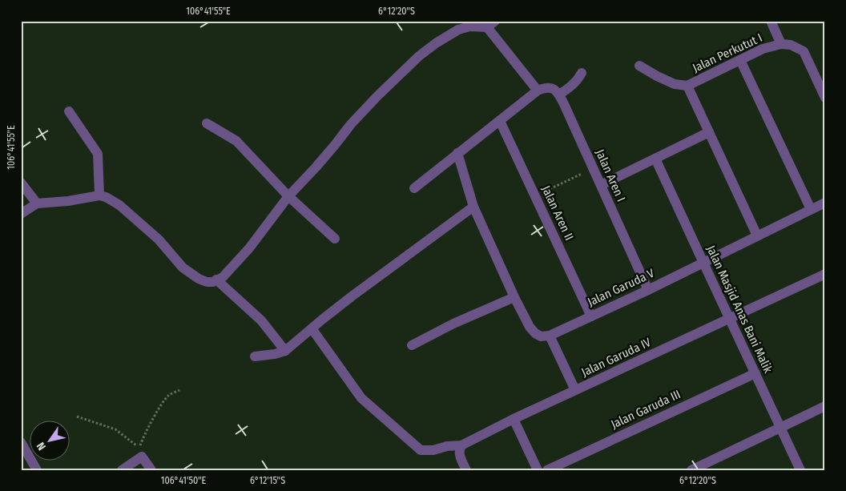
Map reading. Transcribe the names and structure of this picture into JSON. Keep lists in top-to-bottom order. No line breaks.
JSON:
{"streets":{"street":["Jalan Perkutut I","Jalan Aren I","Jalan Aren II","Jalan Garuda V","Jalan Masjid Anas Bani Malik","Jalan Garuda IV","Jalan Garuda III"]},"crossings":[["Jalan Aren I","Jalan Garuda V"],["Jalan Aren II","Jalan Garuda V"],["Jalan Garuda V","Jalan Masjid Anas Bani Malik"],["Jalan Masjid Anas Bani Malik","Jalan Garuda IV"],["Jalan Masjid Anas Bani Malik","Jalan Garuda III"]],"north":"bottom left","coordinates":["106°41'55\"E","6°12'20\"S","106°41'50\"E","6°12'15\"S"]}
